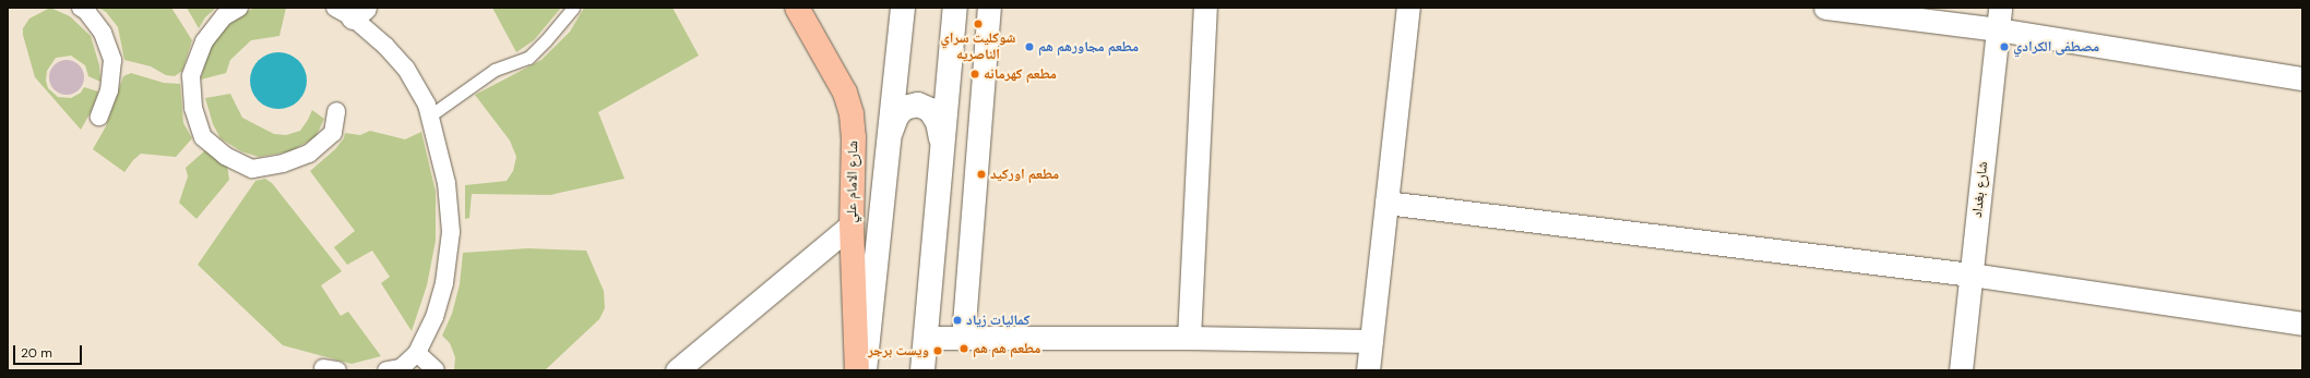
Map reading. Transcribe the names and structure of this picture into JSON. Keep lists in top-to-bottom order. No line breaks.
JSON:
{"streets":{"main road":["شارع الامام علي"],"street":["شارع بغداد"]},"places":["شوكليت سراي الناصريه","مطعم مجاورهم هم","مصطفى الكرادي","مطعم كهرمانه","مطعم اوركيد","كماليات زياد","مطعم هم هم","ويست برجر"],"scale_bar":"20 m"}
